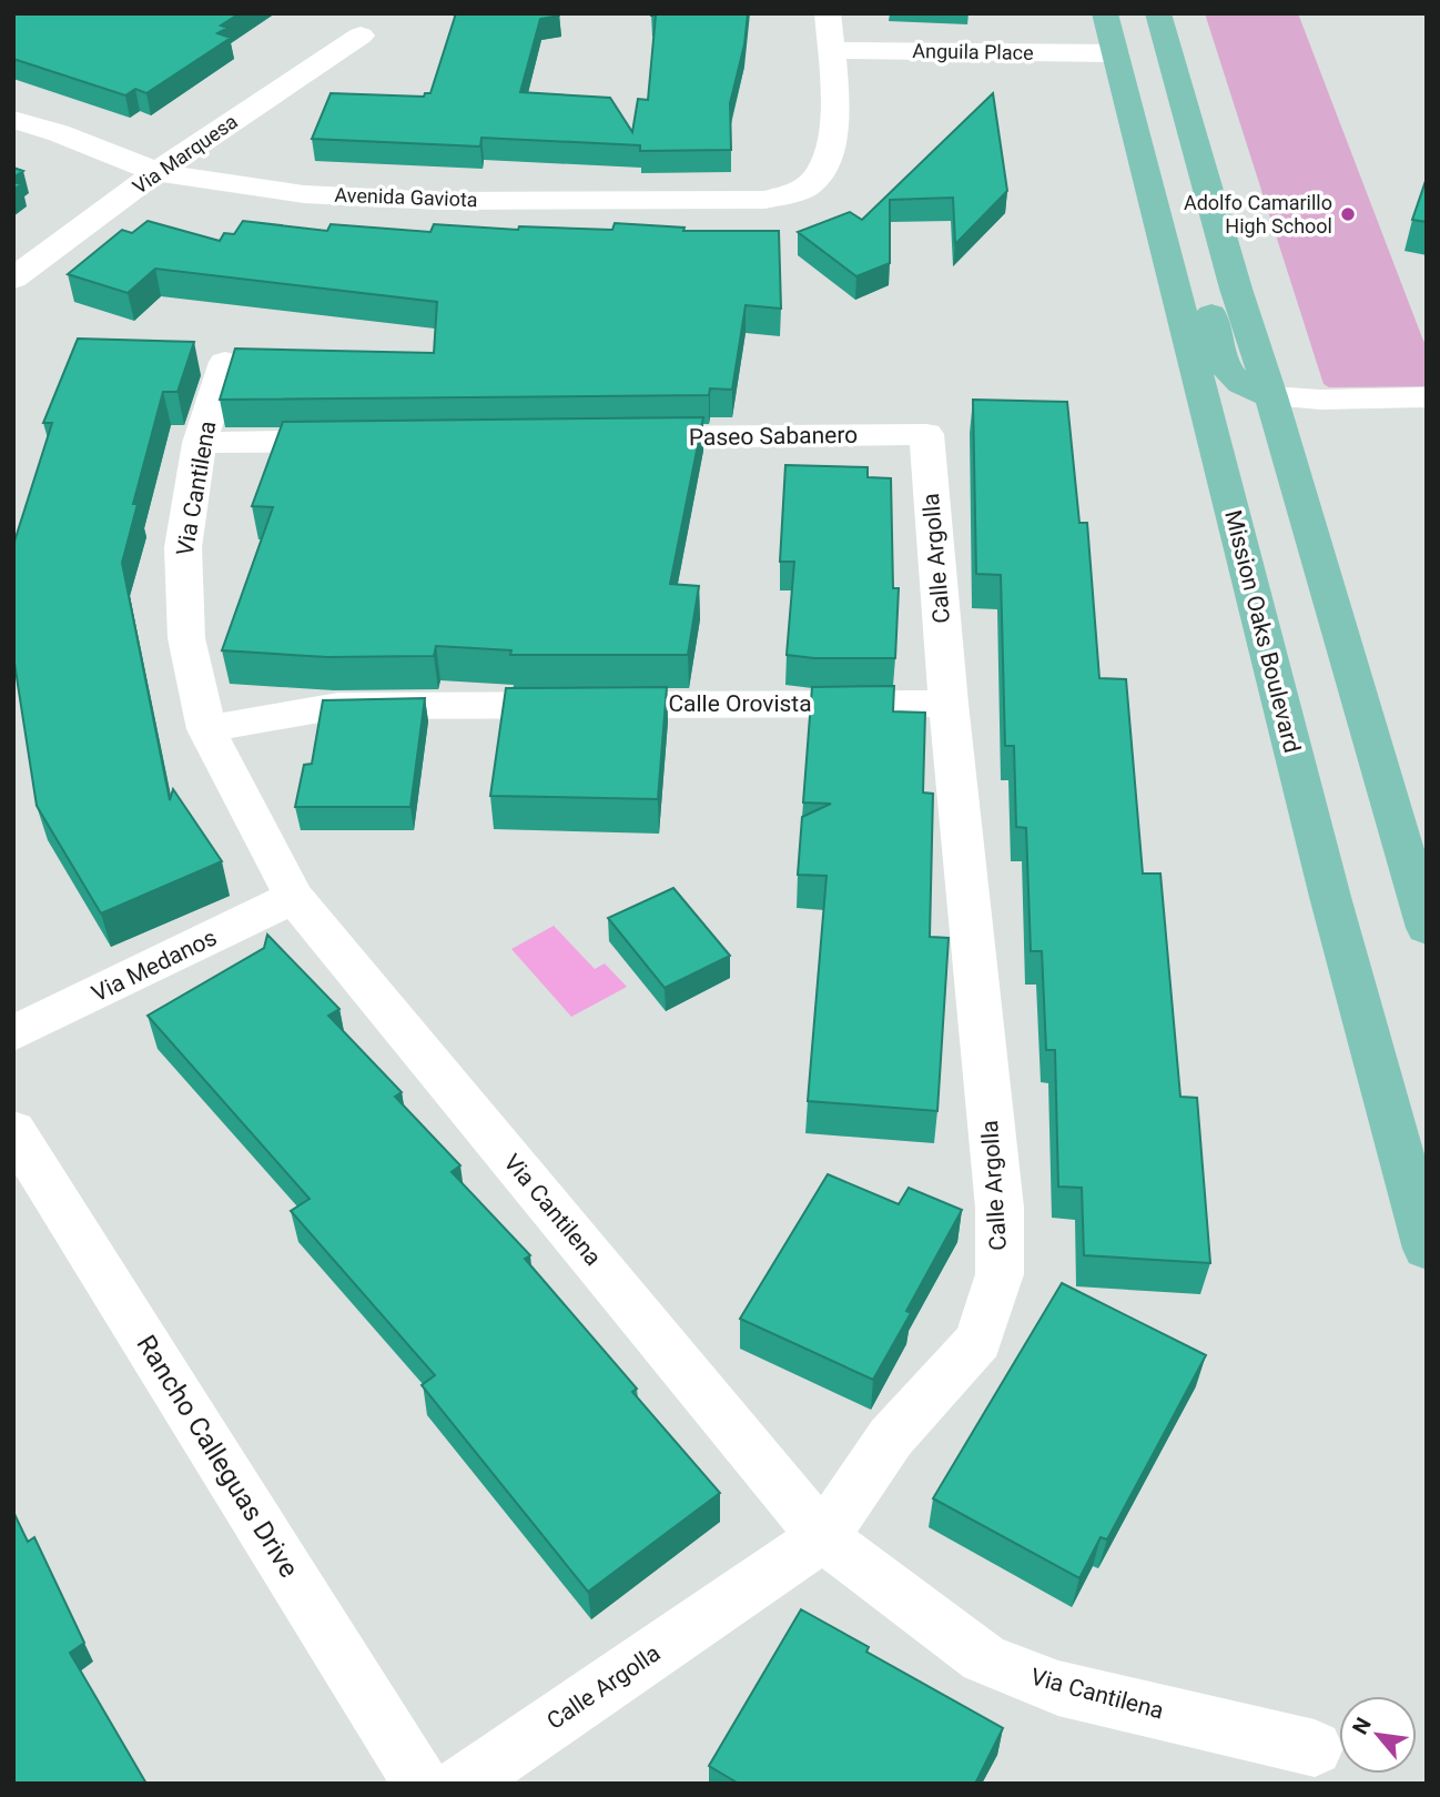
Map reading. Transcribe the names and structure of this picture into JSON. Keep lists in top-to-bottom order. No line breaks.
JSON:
{"streets":{"main road":["Mission Oaks Boulevard"],"street":["Anguila Place","Via Marquesa","Avenida Gaviota","Paseo Sabanero","Via Cantilena","Calle Argolla","Calle Orovista","Via Medanos","Rancho Calleguas Drive"]},"crossings":[["Anguila Place","Avenida Gaviota"],["Anguila Place","Mission Oaks Boulevard"],["Via Marquesa","Avenida Gaviota"],["Paseo Sabanero","Calle Argolla"],["Via Cantilena","Calle Argolla"],["Via Cantilena","Calle Orovista"],["Via Cantilena","Via Medanos"],["Calle Argolla","Calle Orovista"]],"places":["Adolfo Camarillo High School"],"north":"top left"}
